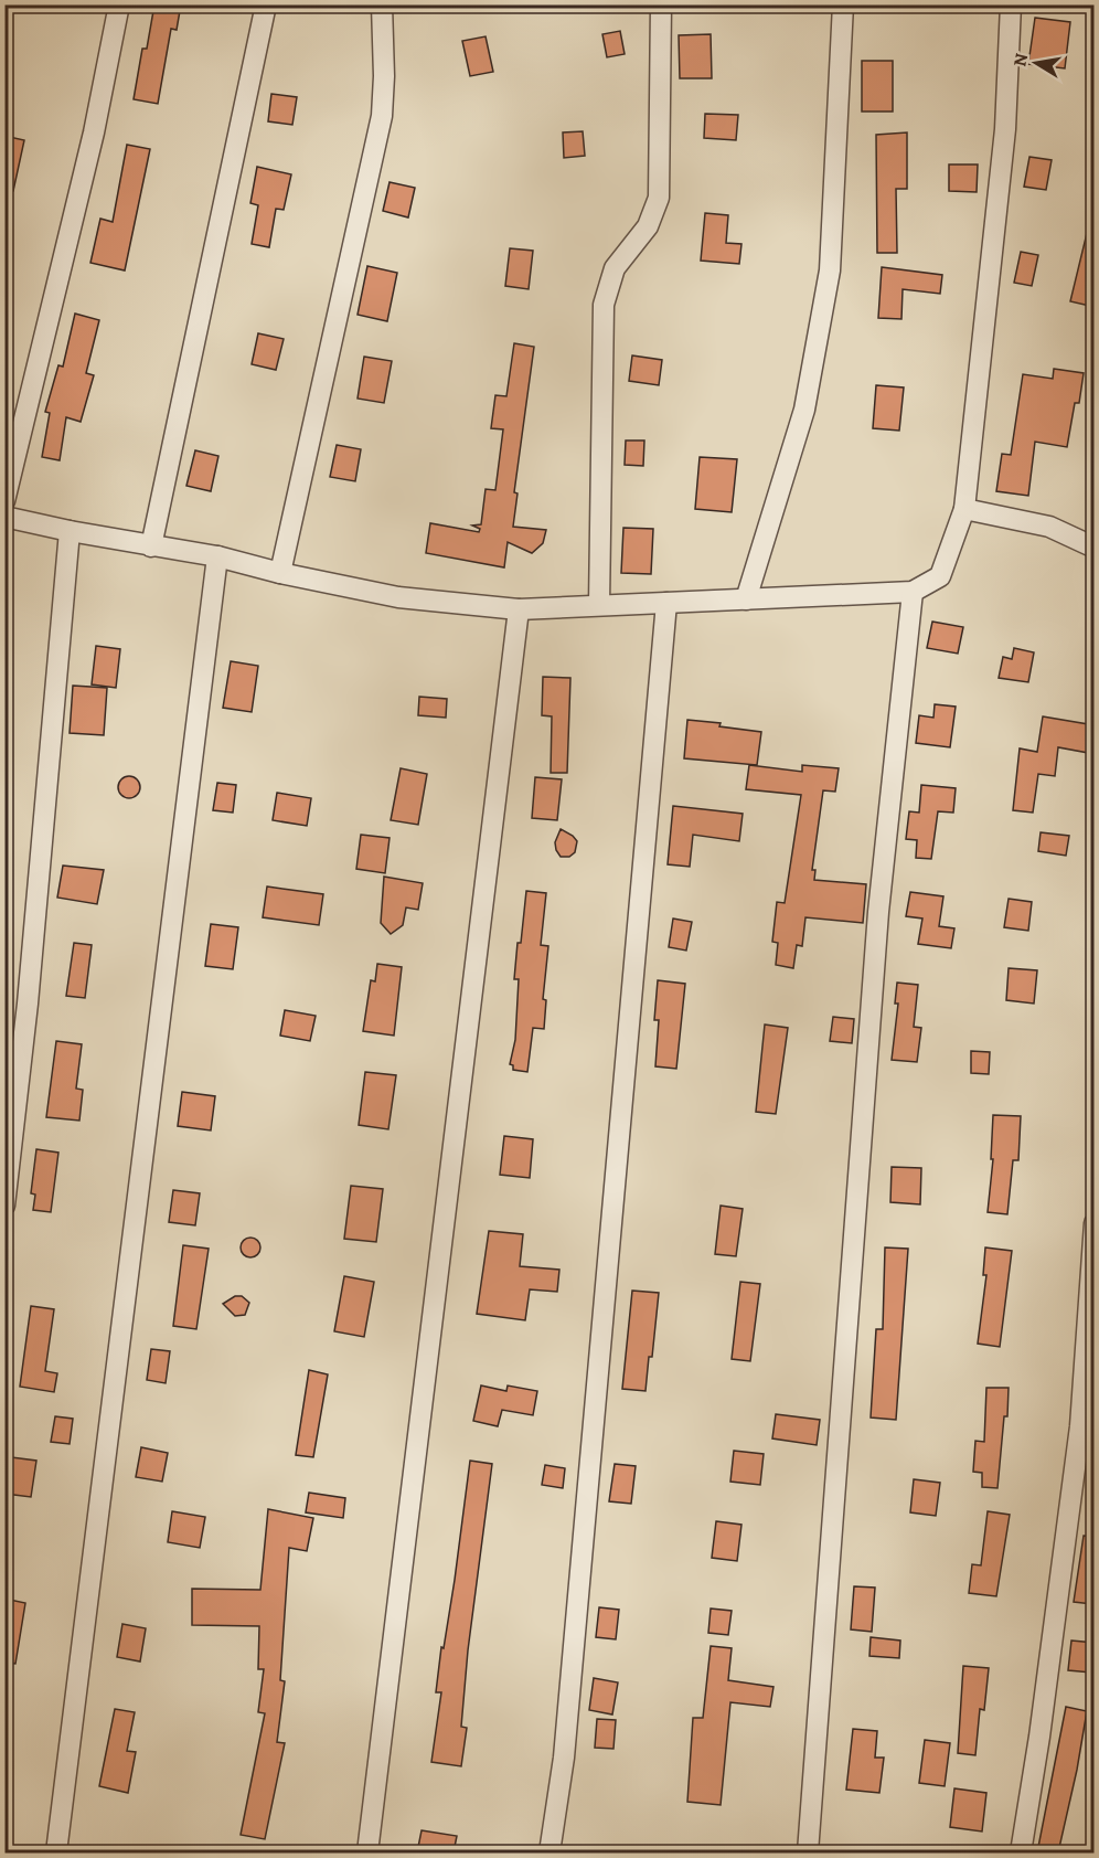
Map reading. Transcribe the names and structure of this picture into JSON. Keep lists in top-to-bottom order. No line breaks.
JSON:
{"north":"left"}
